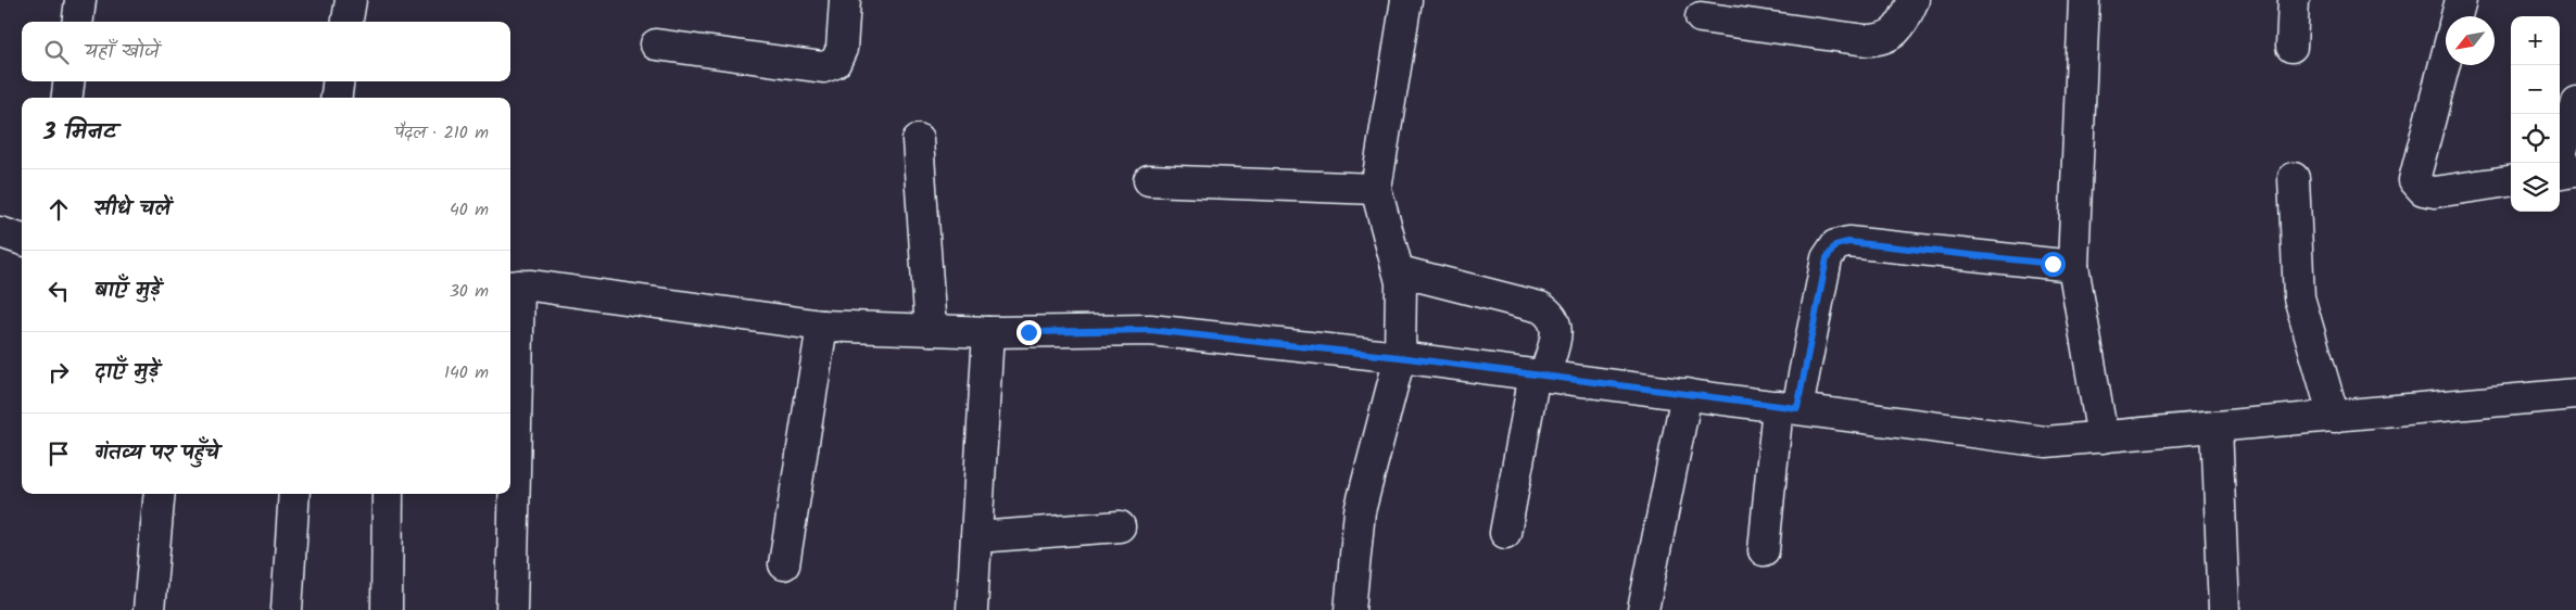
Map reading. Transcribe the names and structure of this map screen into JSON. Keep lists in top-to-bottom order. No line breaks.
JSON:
{"north":"bottom left","page":{"map_buttons":["+","−"],"search":"यहाँ खोजें","heading":["3 मिनट","पैदल · 210 m"],"list":[["सीधे चलें","40 m"],["बाएँ मुड़ें","30 m"],["दाएँ मुड़ें","140 m"],"गंतव्य पर पहुँचे"]}}
